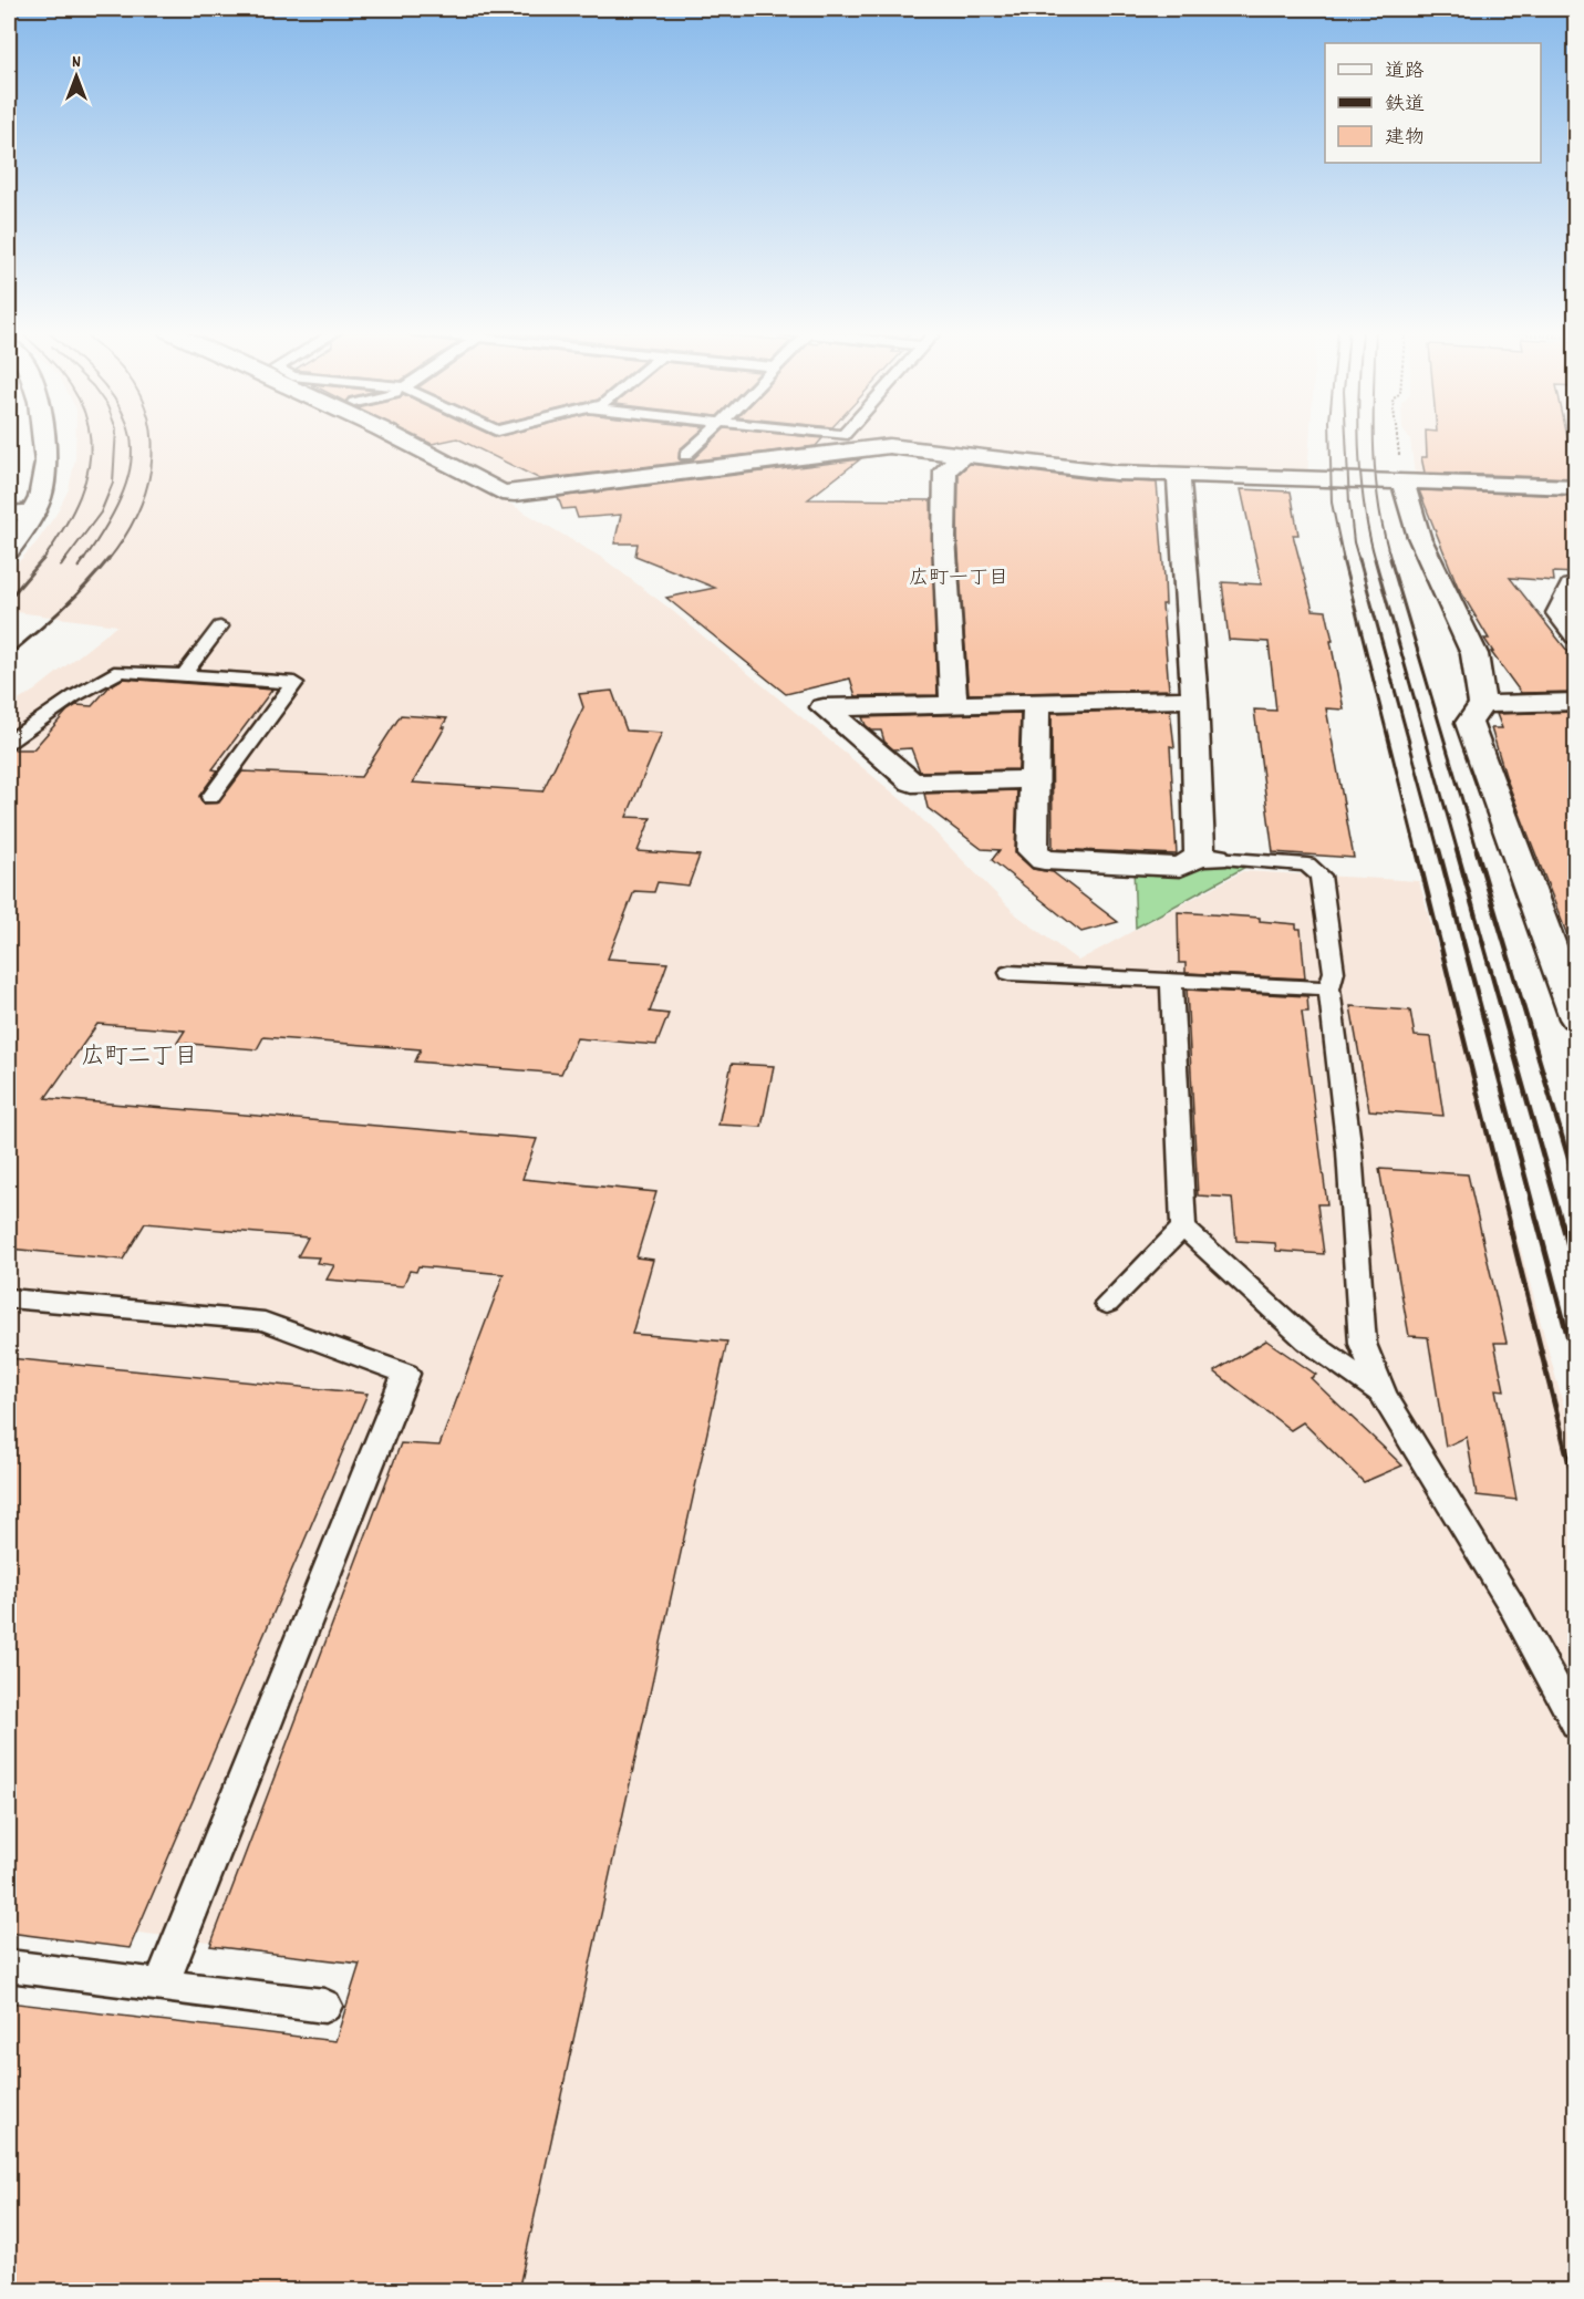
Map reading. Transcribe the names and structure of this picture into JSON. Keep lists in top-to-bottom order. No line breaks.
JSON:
{"districts":["広町一丁目","広町二丁目"],"legend":["道路","鉄道","建物"],"north":"top"}
